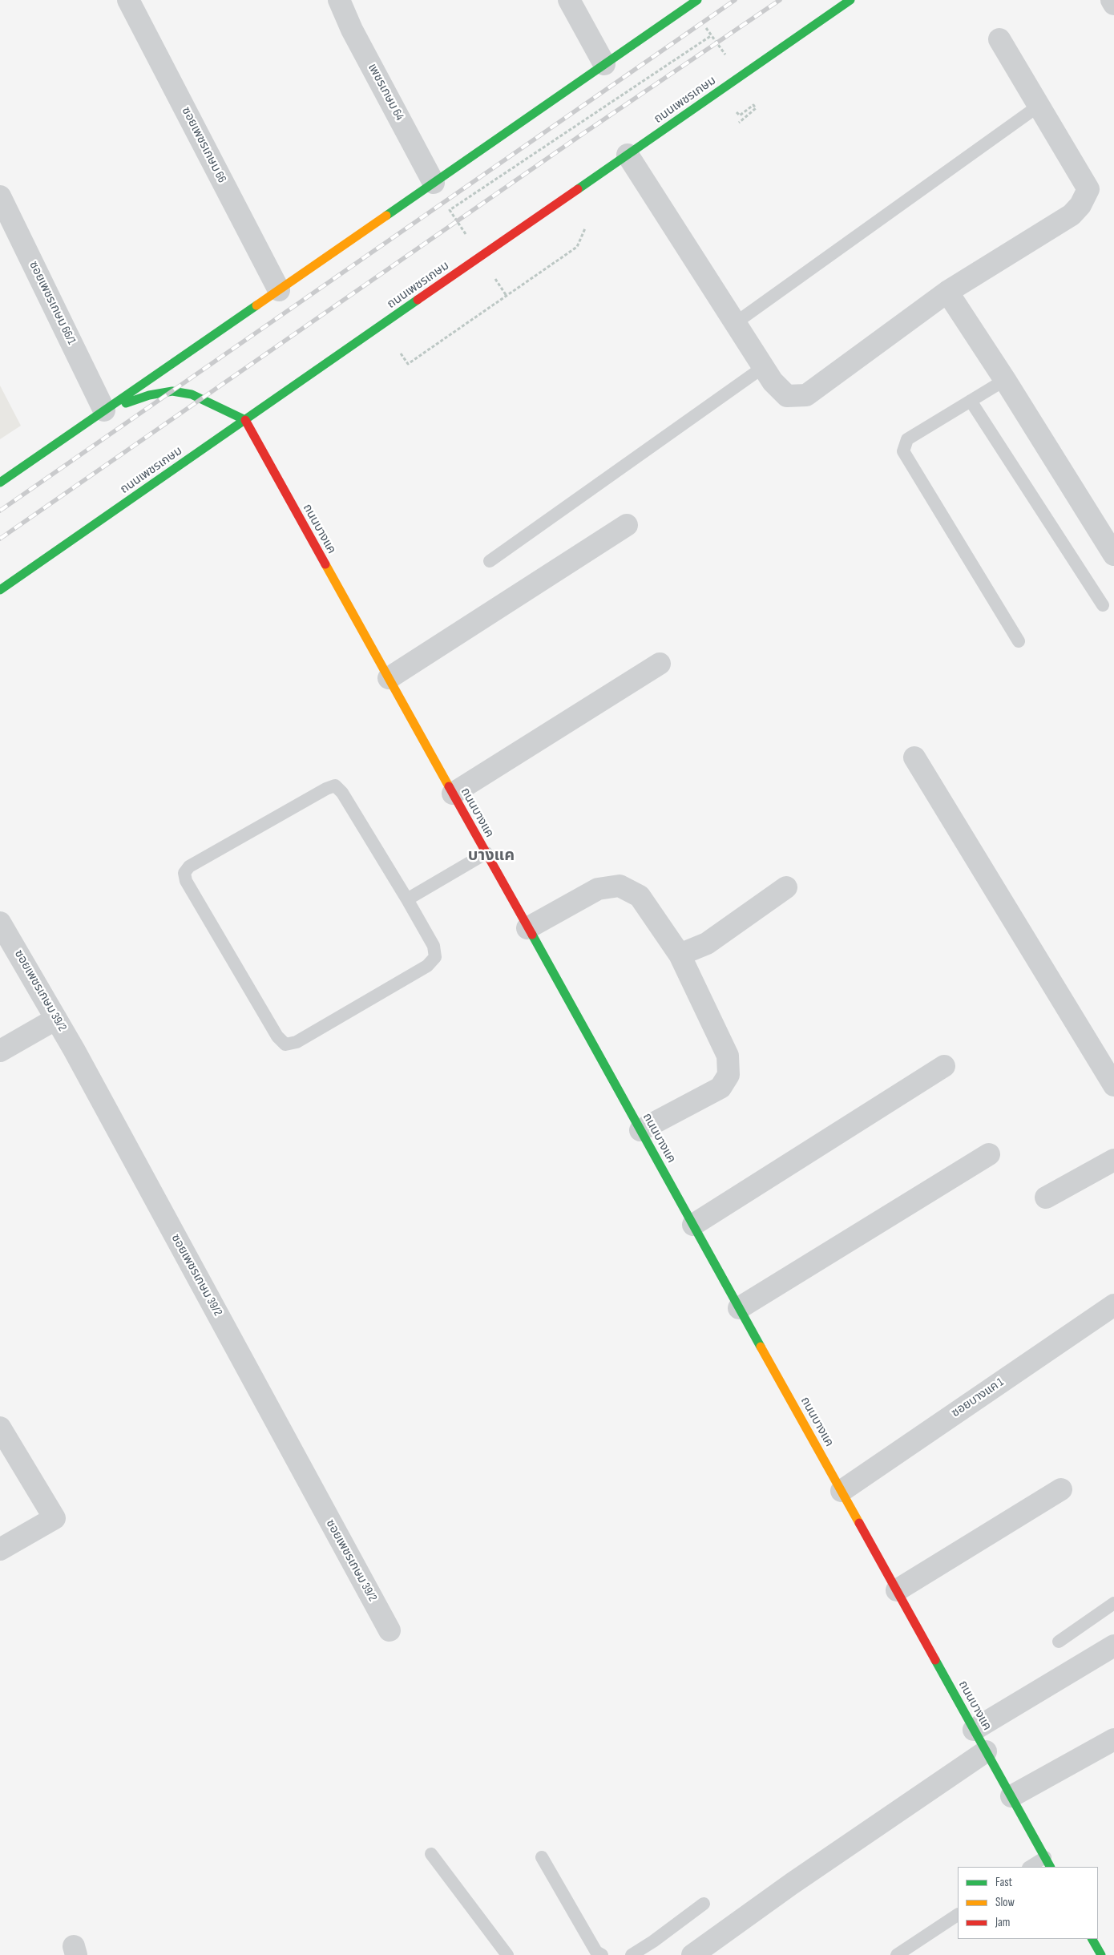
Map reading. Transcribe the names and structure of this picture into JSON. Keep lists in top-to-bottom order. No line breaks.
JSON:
{"streets":{"main road":["ถนนเพชรเกษม","ถนนบางแค"],"street":["เพชรเกษม 64","ซอยเพชรเกษม 66","ซอยเพชรเกษม 66/1","ซอยเพชรเกษม 39/2","ซอยบางแค 1"]},"crossings":[["ถนนเพชรเกษม","ถนนบางแค"],["ถนนบางแค","ซอยบางแค 1"]],"districts":["บางแค"],"legend":["Fast","Slow","Jam"]}
